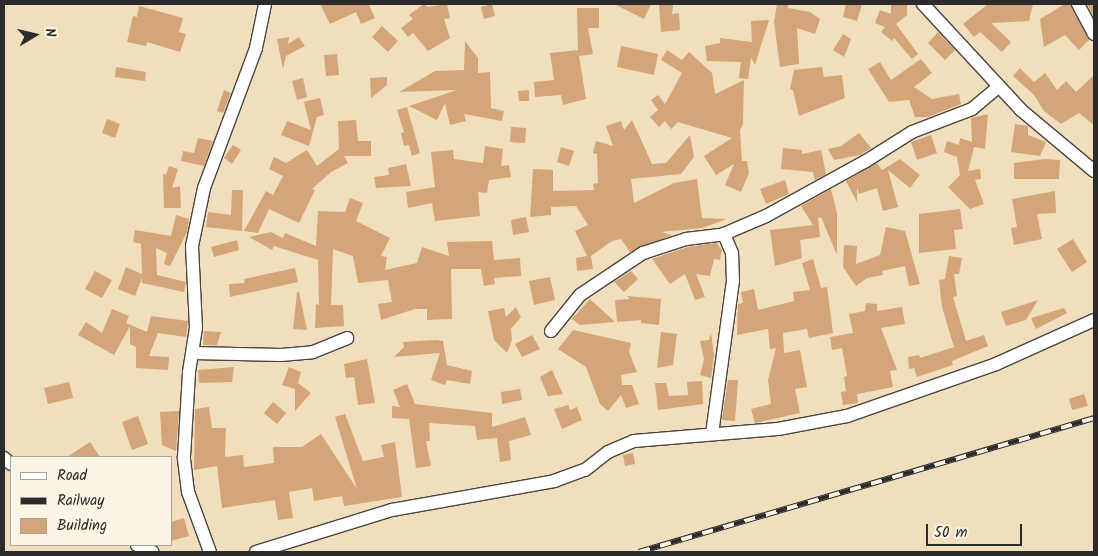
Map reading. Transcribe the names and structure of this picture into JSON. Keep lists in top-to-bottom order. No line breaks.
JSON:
{"legend":["Road","Railway","Building"],"scale_bar":"50 m","north":"right"}
